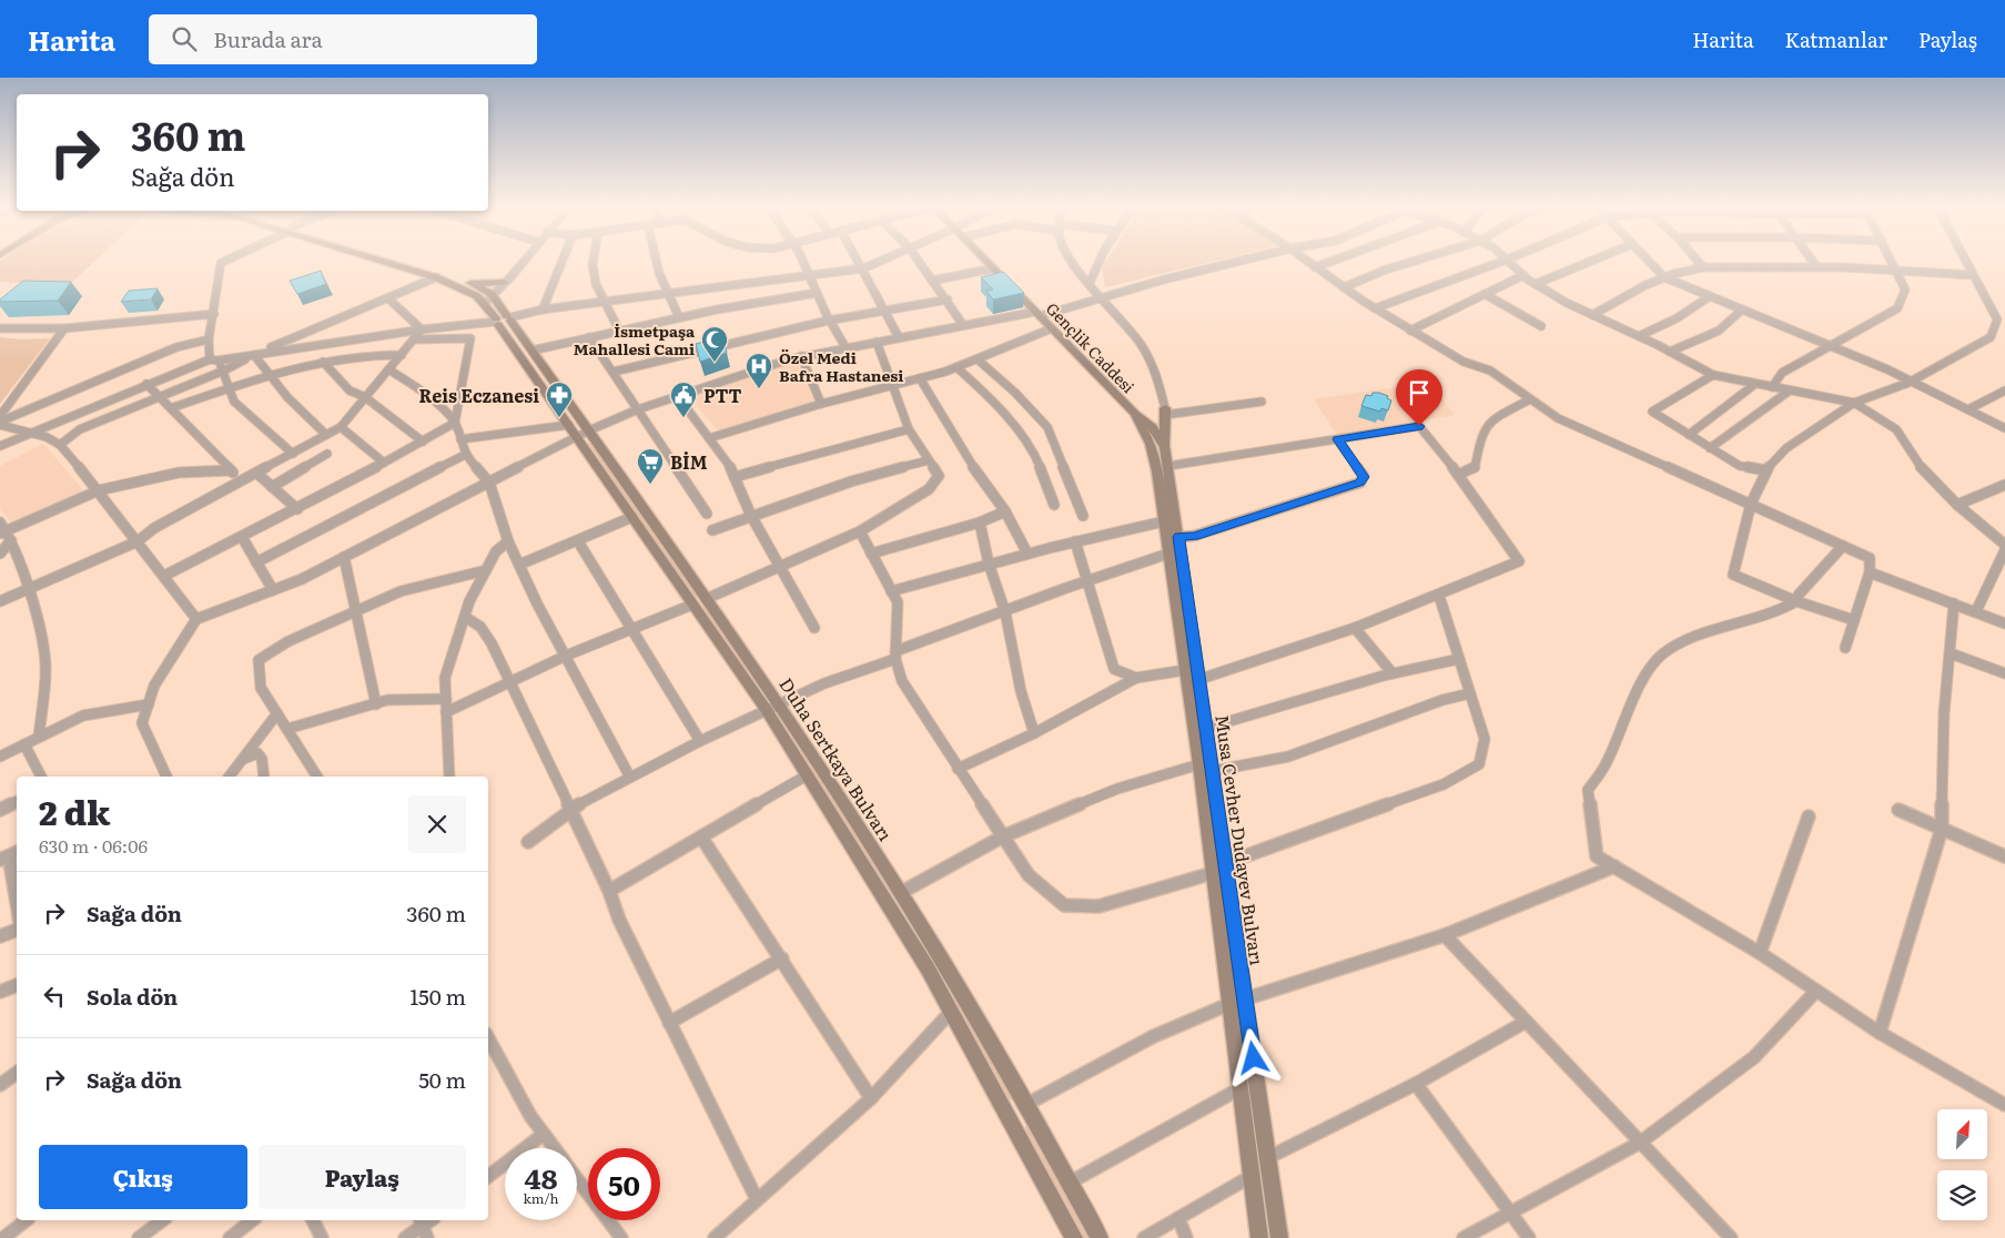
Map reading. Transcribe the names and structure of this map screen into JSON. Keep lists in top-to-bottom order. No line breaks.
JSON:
{"streets":{"main road":["Gençlik Caddesi","Duha Sertkaya Bulvarı","Musa Cevher Dudayev Bulvarı"]},"crossings":[["Gençlik Caddesi","Musa Cevher Dudayev Bulvarı"]],"places":{"mosque":["İsmetpaşa Mahallesi Cami"],"hospital":["Özel Medi Bafra Hastanesi"],"pharmacy":["Reis Eczanesi"],"public building":["PTT"],"supermarket":["BİM"]},"north":"top right","page":{"header":"Harita","search":"Burada ara","nav":["Harita","Katmanlar","Paylaş"],"turn":["360 m","Sağa dön"],"heading":["2 dk","630 m · 06:06"],"list":[{"name":"Sağa dön","value":"360 m"},{"name":"Sola dön","value":"150 m"},{"name":"Sağa dön","value":"50 m"}],"buttons":["Çıkış","Paylaş"],"speed":"48 km/h","limit":"50"}}
